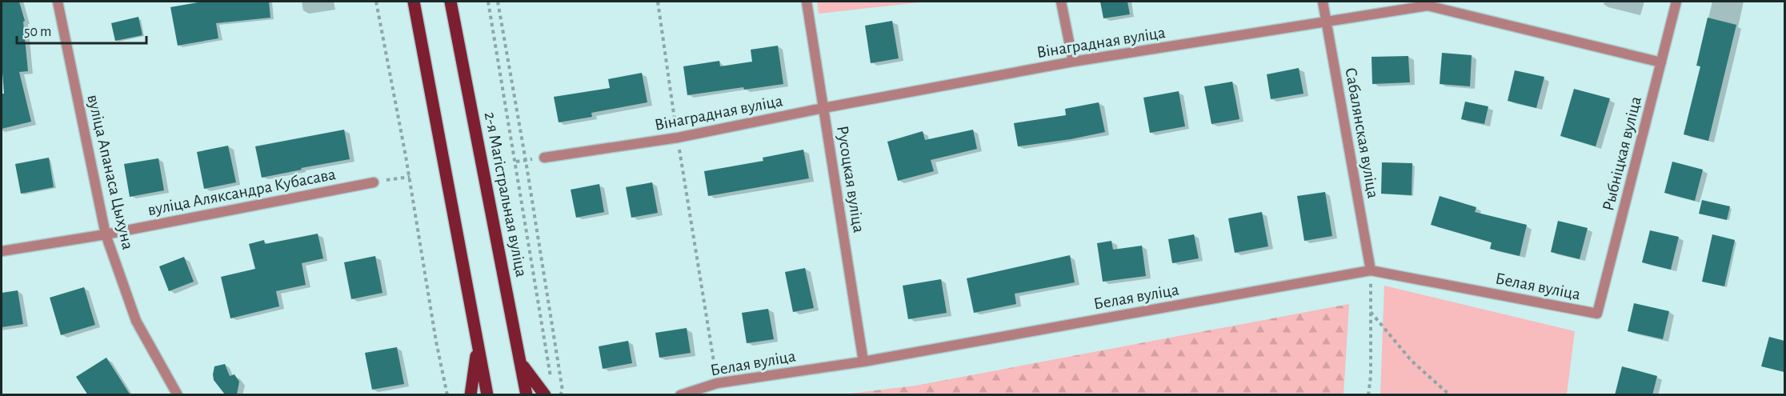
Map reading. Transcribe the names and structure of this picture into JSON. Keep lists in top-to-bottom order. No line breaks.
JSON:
{"streets":{"main road":["2-я Магістральная вуліца"],"street":["Вінаградная вуліца","Сабалянская вуліца","Рыбніцкая вуліца","вуліца Апанаса Цыхуна","Русоцкая вуліца","вуліца Аляксандра Кубасава","Белая вуліца"]},"crossings":[["Вінаградная вуліца","Сабалянская вуліца"],["Вінаградная вуліца","Рыбніцкая вуліца"],["Вінаградная вуліца","Русоцкая вуліца"],["Сабалянская вуліца","Белая вуліца"],["Рыбніцкая вуліца","Белая вуліца"],["вуліца Апанаса Цыхуна","вуліца Аляксандра Кубасава"],["Русоцкая вуліца","Белая вуліца"]],"scale_bar":"50 m"}
